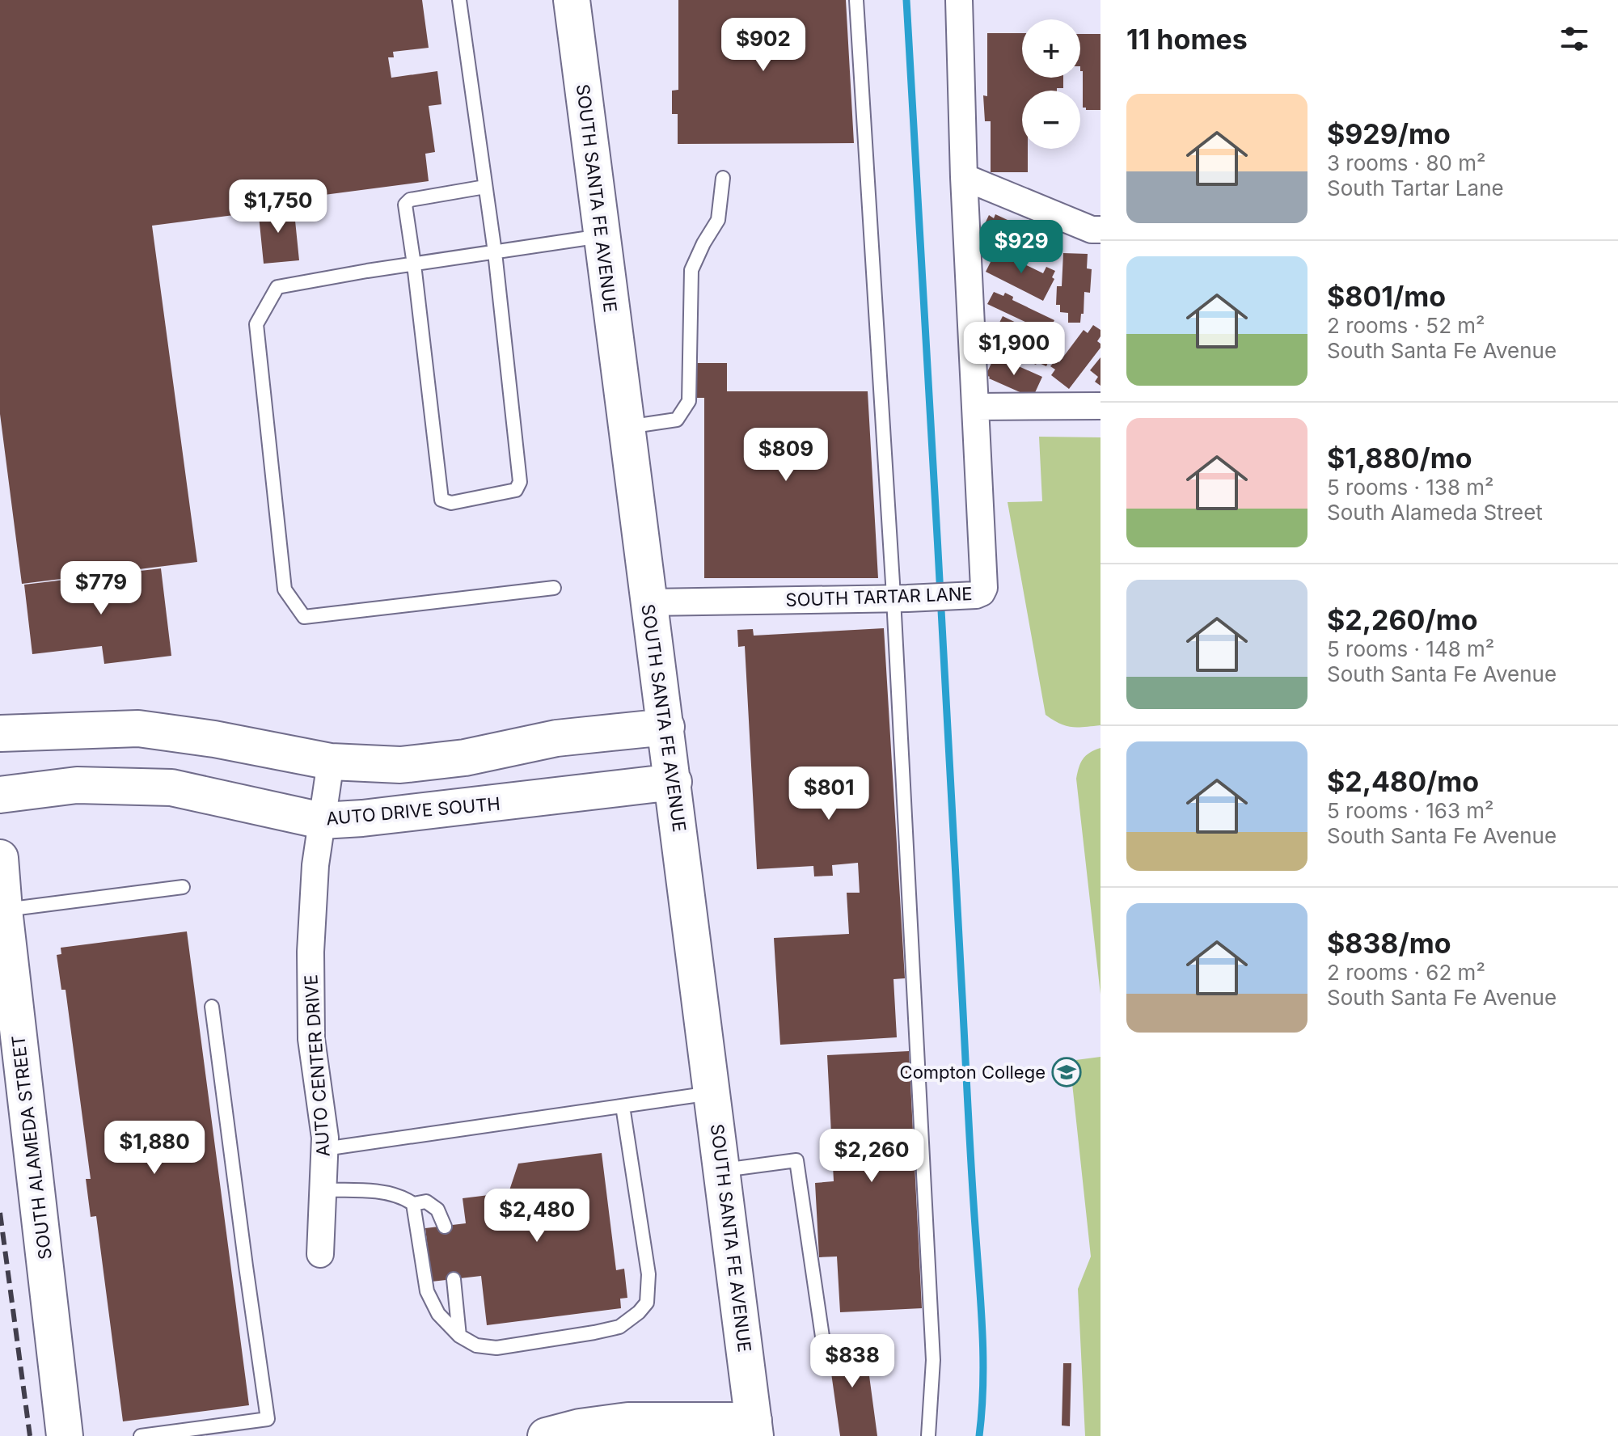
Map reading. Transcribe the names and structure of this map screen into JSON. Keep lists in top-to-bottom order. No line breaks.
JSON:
{"streets":{"main road":["SOUTH SANTA FE AVENUE","AUTO DRIVE SOUTH","SOUTH ALAMEDA STREET"],"street":["SOUTH TARTAR LANE","AUTO CENTER DRIVE"]},"crossings":[["SOUTH SANTA FE AVENUE","SOUTH TARTAR LANE"],["SOUTH SANTA FE AVENUE","AUTO DRIVE SOUTH"],["AUTO DRIVE SOUTH","AUTO CENTER DRIVE"]],"places":{"school or university":["Compton College"]},"page":{"heading":"11 homes","price":["$902","$1,750","$929","$1,900","$809","$779","$801","$1,880","$2,260","$2,480","$838"],"map_buttons":["+","−"],"list":[{"name":"$929/mo","note":"3 rooms · 80 m² · South Tartar Lane"},{"name":"$801/mo","note":"2 rooms · 52 m² · South Santa Fe Avenue"},{"name":"$1,880/mo","note":"5 rooms · 138 m² · South Alameda Street"},{"name":"$2,260/mo","note":"5 rooms · 148 m² · South Santa Fe Avenue"},{"name":"$2,480/mo","note":"5 rooms · 163 m² · South Santa Fe Avenue"},{"name":"$838/mo","note":"2 rooms · 62 m² · South Santa Fe Avenue"}]}}
